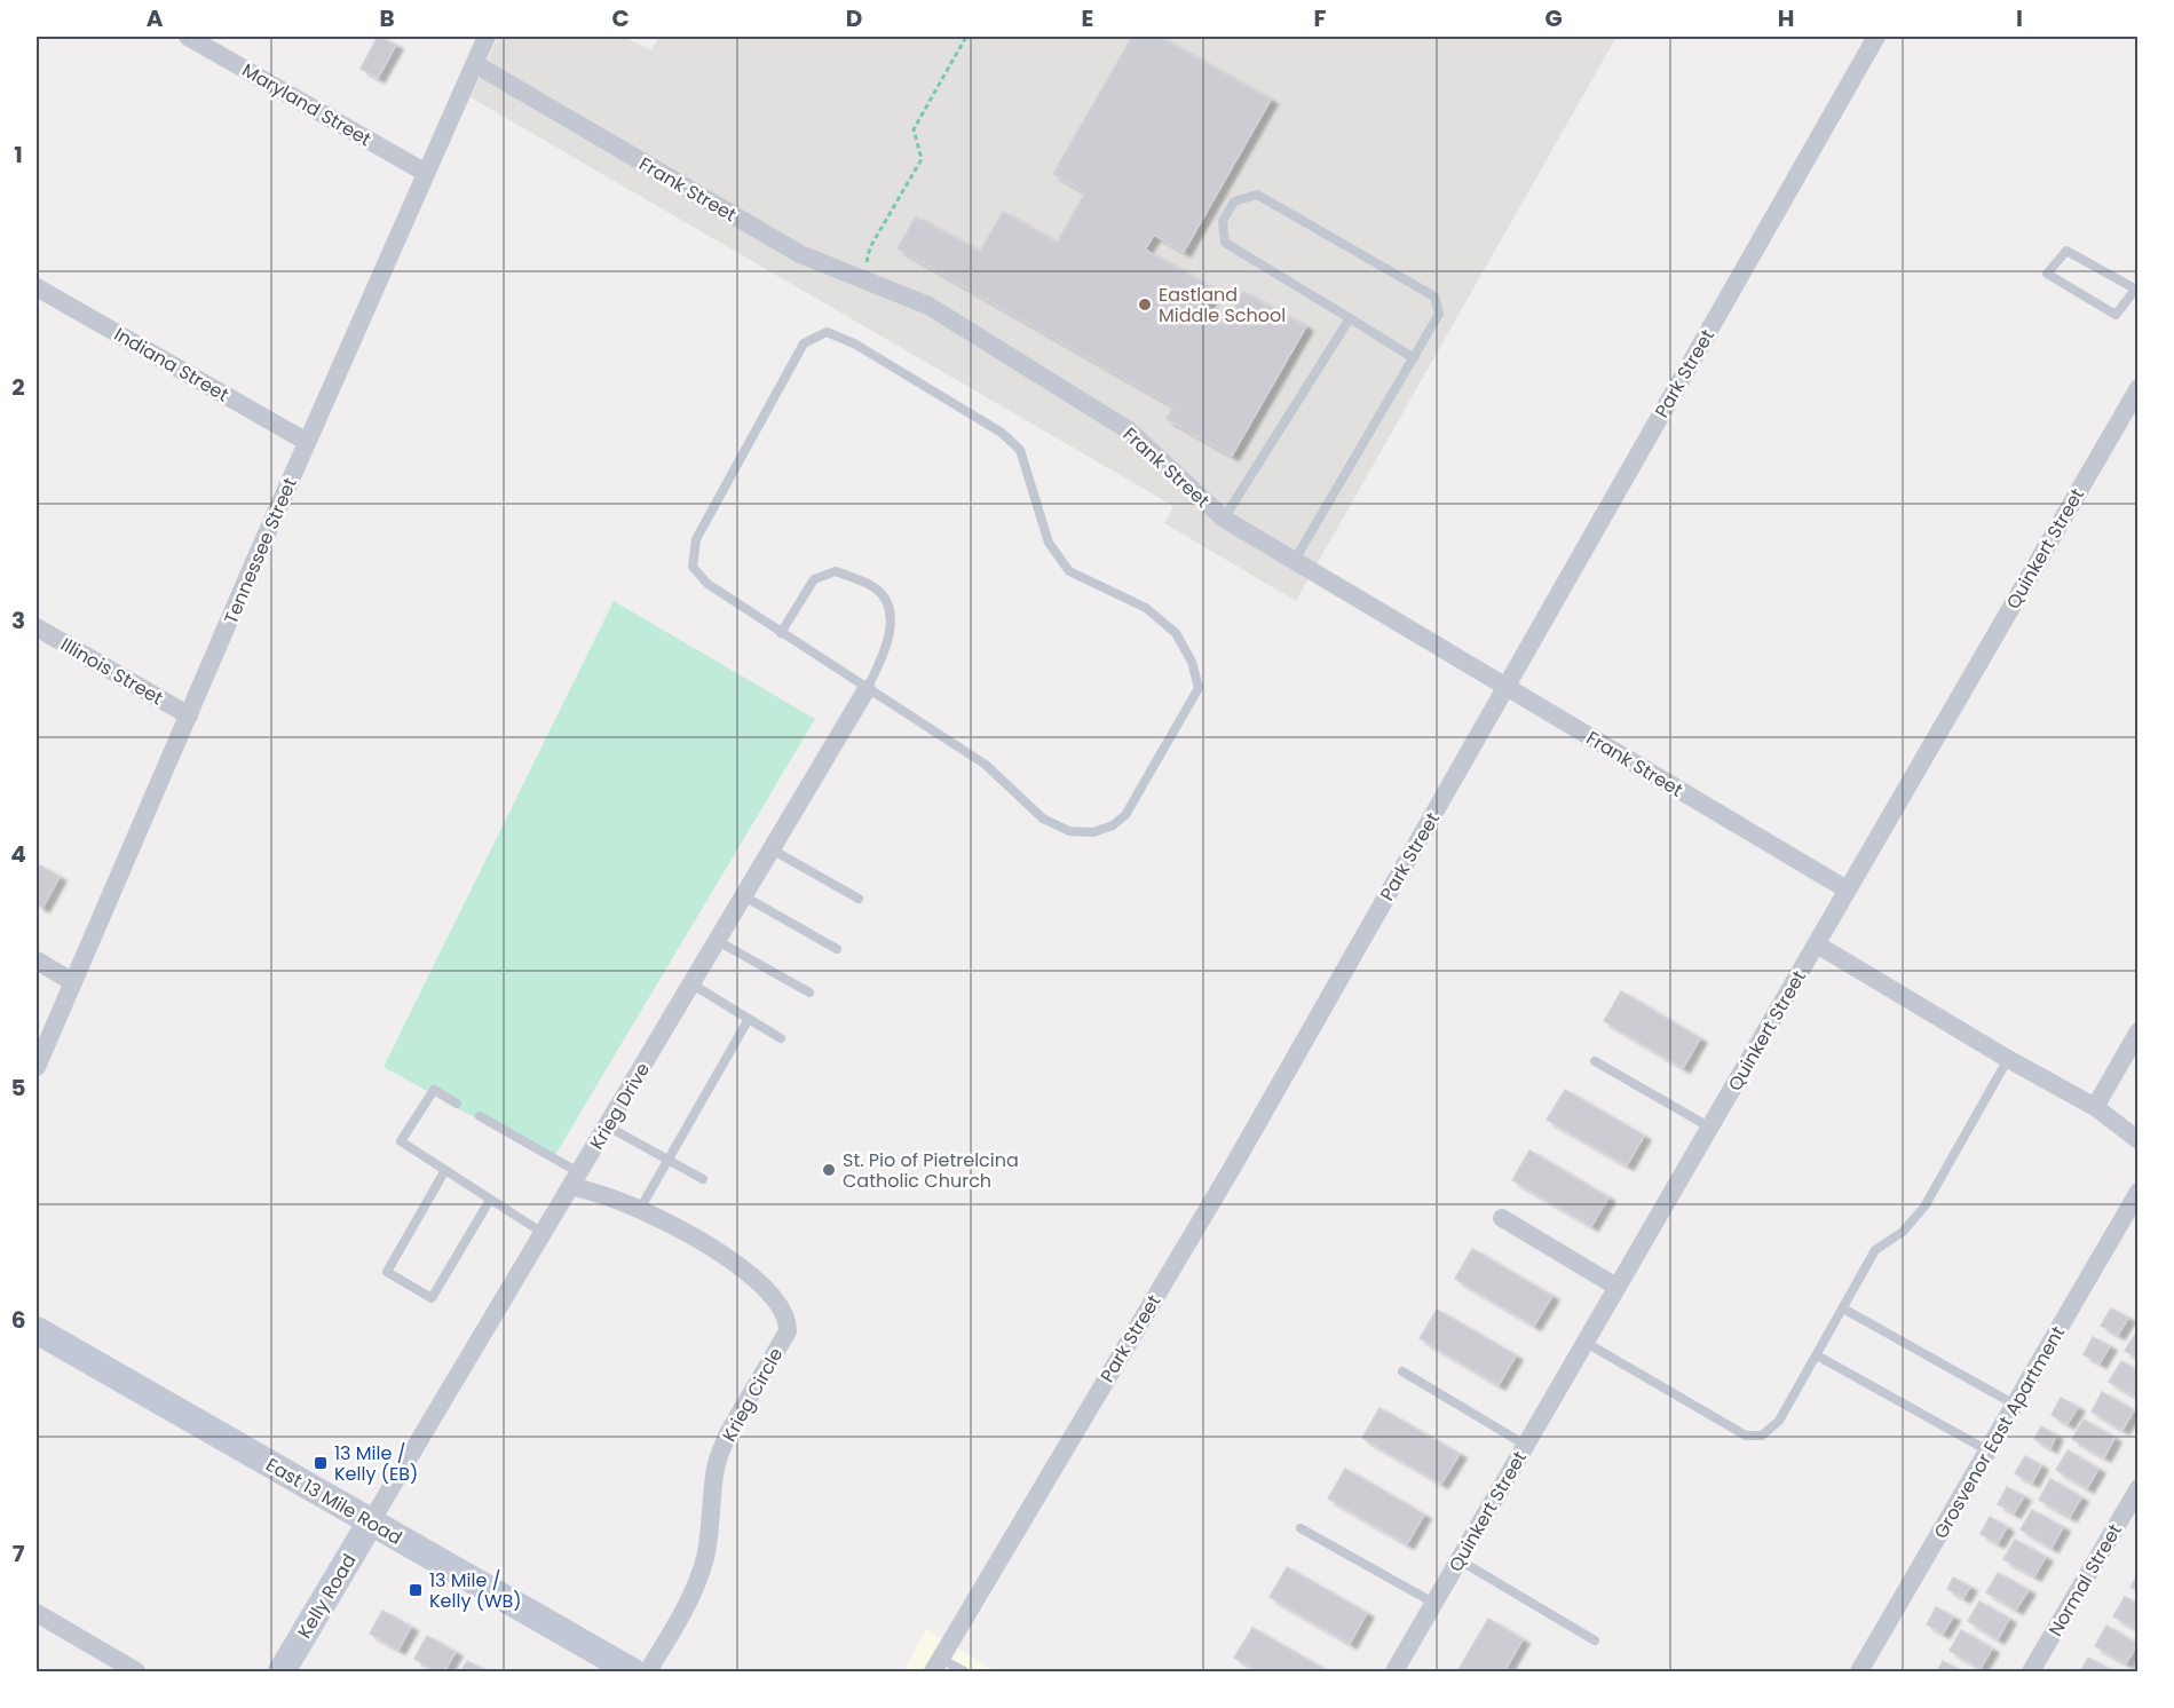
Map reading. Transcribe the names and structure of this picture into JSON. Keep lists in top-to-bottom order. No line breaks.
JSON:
{"streets":{"main road":["East 13 Mile Road","Kelly Road"],"street":["Maryland Street","Frank Street","Indiana Street","Park Street","Quinkert Street","Tennessee Street","Illinois Street","Krieg Drive","Krieg Circle","Grosvenor East Apartment","Normal Street"]},"crossings":[["Maryland Street","Tennessee Street"],["Frank Street","Park Street"],["Frank Street","Quinkert Street"],["Frank Street","Tennessee Street"],["Indiana Street","Tennessee Street"],["Tennessee Street","Illinois Street"],["Krieg Drive","Krieg Circle"],["Krieg Drive","East 13 Mile Road"],["Krieg Drive","Kelly Road"],["East 13 Mile Road","Kelly Road"]],"places":{"other":["Eastland Middle School","St. Pio of Pietrelcina Catholic Church"],"transit":["13 Mile / Kelly (EB)","13 Mile / Kelly (WB)"]},"grid":{"columns":["A","B","C","D","E","F","G","H","I"],"rows":["1","2","3","4","5","6","7"]}}
